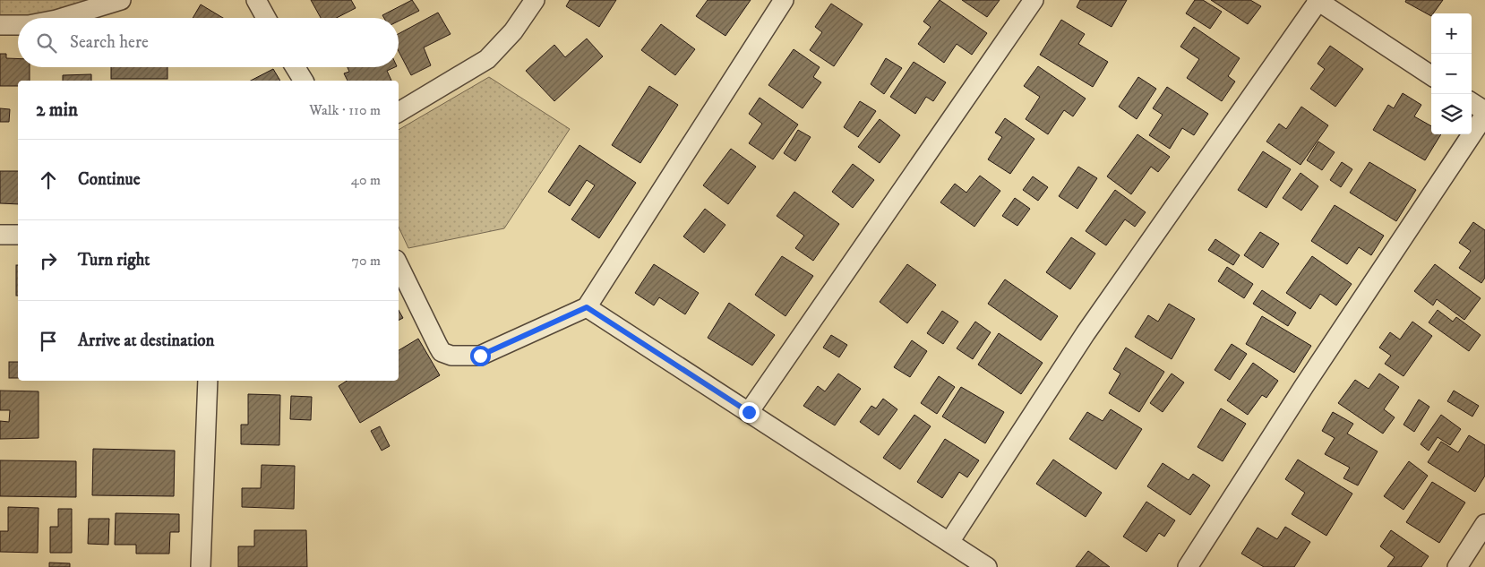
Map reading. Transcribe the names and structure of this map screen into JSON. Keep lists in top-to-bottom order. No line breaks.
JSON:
{"page":{"map_buttons":["+","−"],"search":"Search here","heading":["2 min","Walk · 110 m"],"list":[["Continue","40 m"],["Turn right","70 m"],"Arrive at destination"]}}
